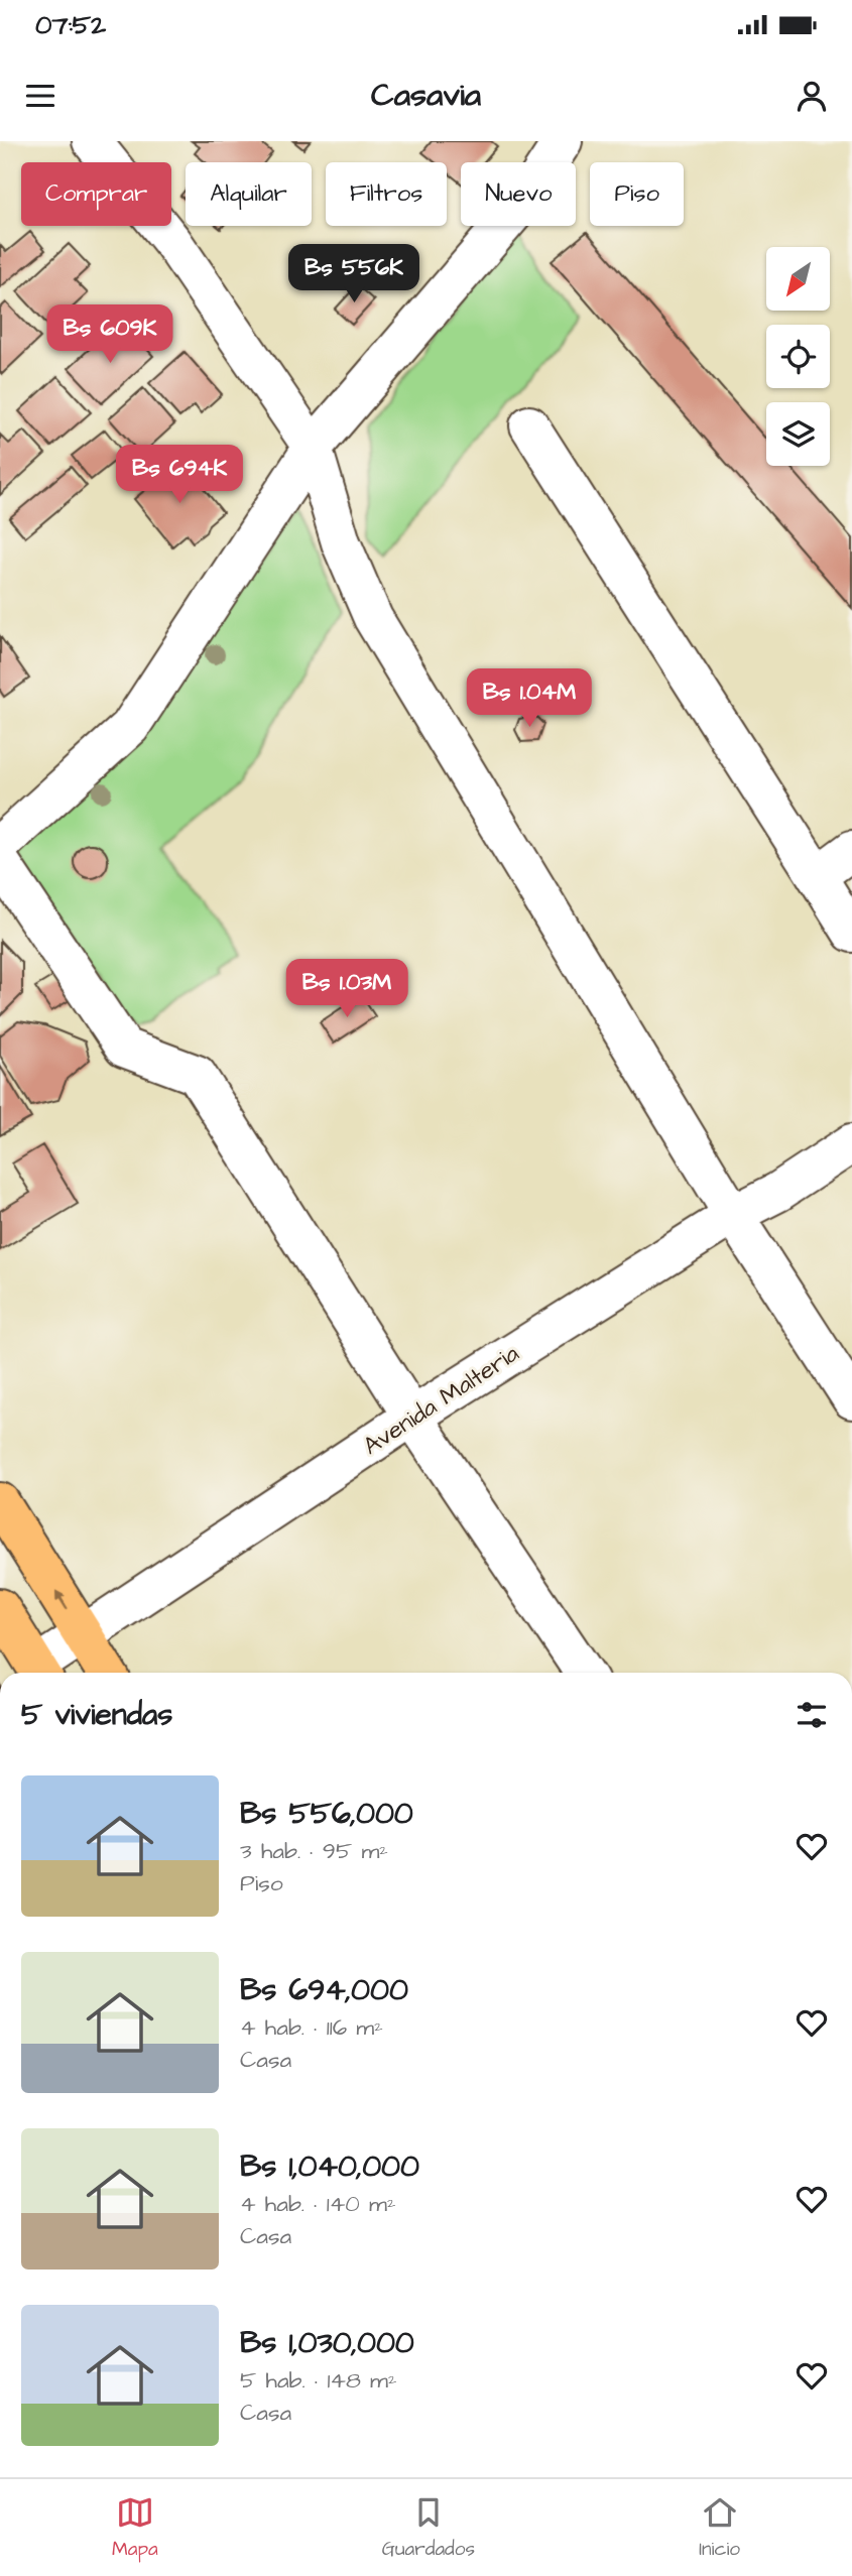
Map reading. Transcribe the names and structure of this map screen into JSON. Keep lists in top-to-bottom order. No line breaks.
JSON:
{"streets":{"street":["Avenida Malteria"]},"north":"bottom left","page":{"status":"07:52","header":"Casavia","chip":["Comprar","Alquilar","Filtros","Nuevo","Piso"],"price":["Bs 556K","Bs 609K","Bs 694K","Bs 1.04M","Bs 1.03M"],"heading":"5 viviendas","list":[{"name":"Bs 556,000","note":"3 hab. · 95 m² · Piso"},{"name":"Bs 694,000","note":"4 hab. · 116 m² · Casa"},{"name":"Bs 1,040,000","note":"4 hab. · 140 m² · Casa"},{"name":"Bs 1,030,000","note":"5 hab. · 148 m² · Casa"}],"tabs":["Mapa","Guardados","Inicio"]}}
